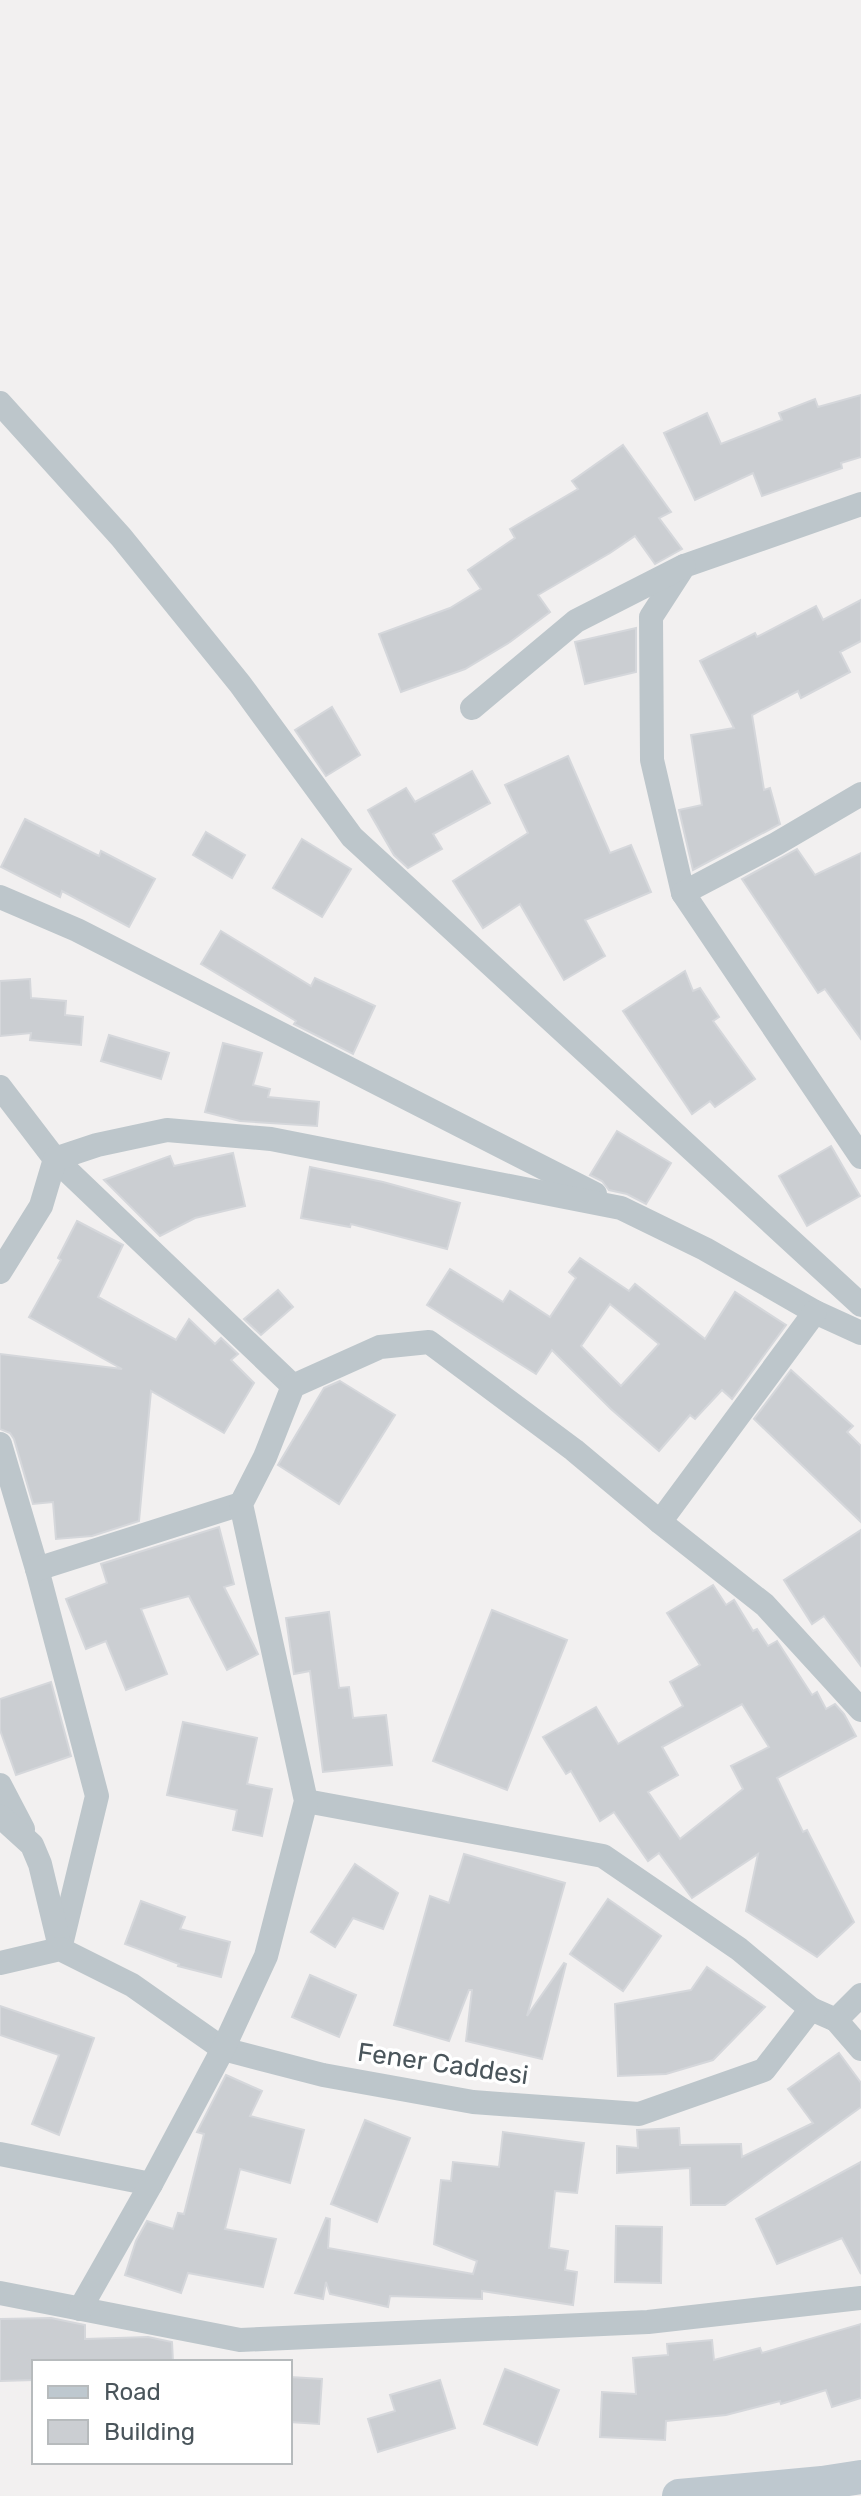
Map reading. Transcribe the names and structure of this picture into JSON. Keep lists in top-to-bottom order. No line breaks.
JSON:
{"streets":{"street":["Fener Caddesi"]},"legend":["Road","Building"]}
